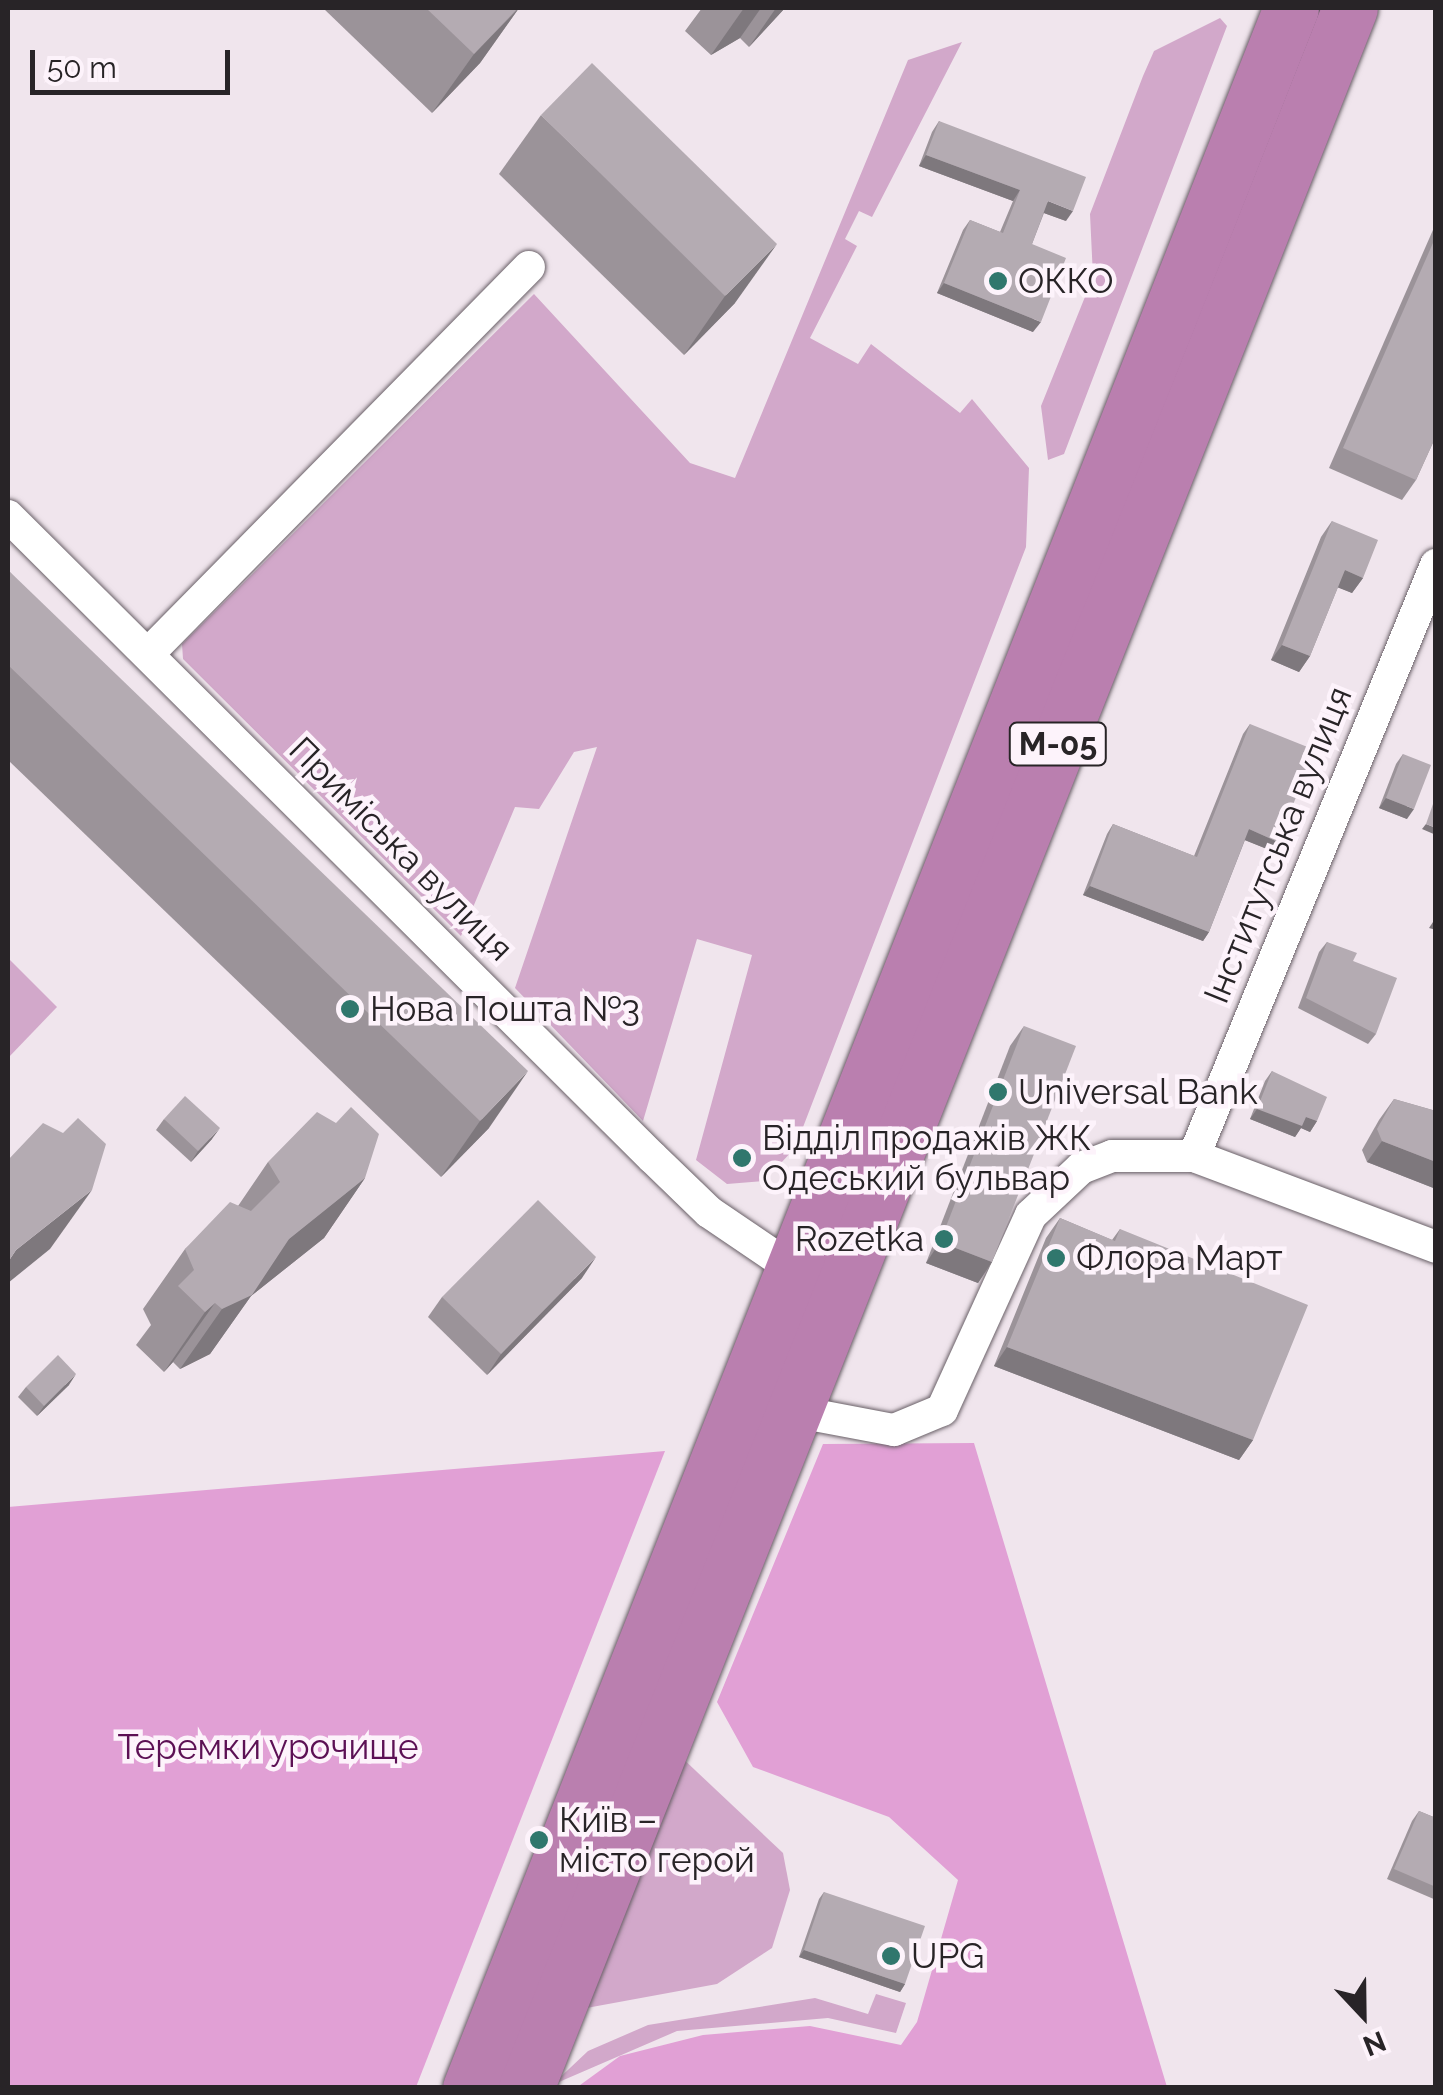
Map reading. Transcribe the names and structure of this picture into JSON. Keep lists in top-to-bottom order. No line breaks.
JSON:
{"streets":{"highway":["М-05"],"street":["Інститутська вулиця","Приміська вулиця"]},"crossings":[["М-05","Приміська вулиця"]],"parks":["Теремки урочище"],"places":["ОККО","Нова Пошта №3","Universal Bank","Відділ продажів ЖК Одеський бульвар","Rozetka","Флора Март","Київ – місто герой","UPG"],"scale_bar":"50 m","north":"bottom"}
